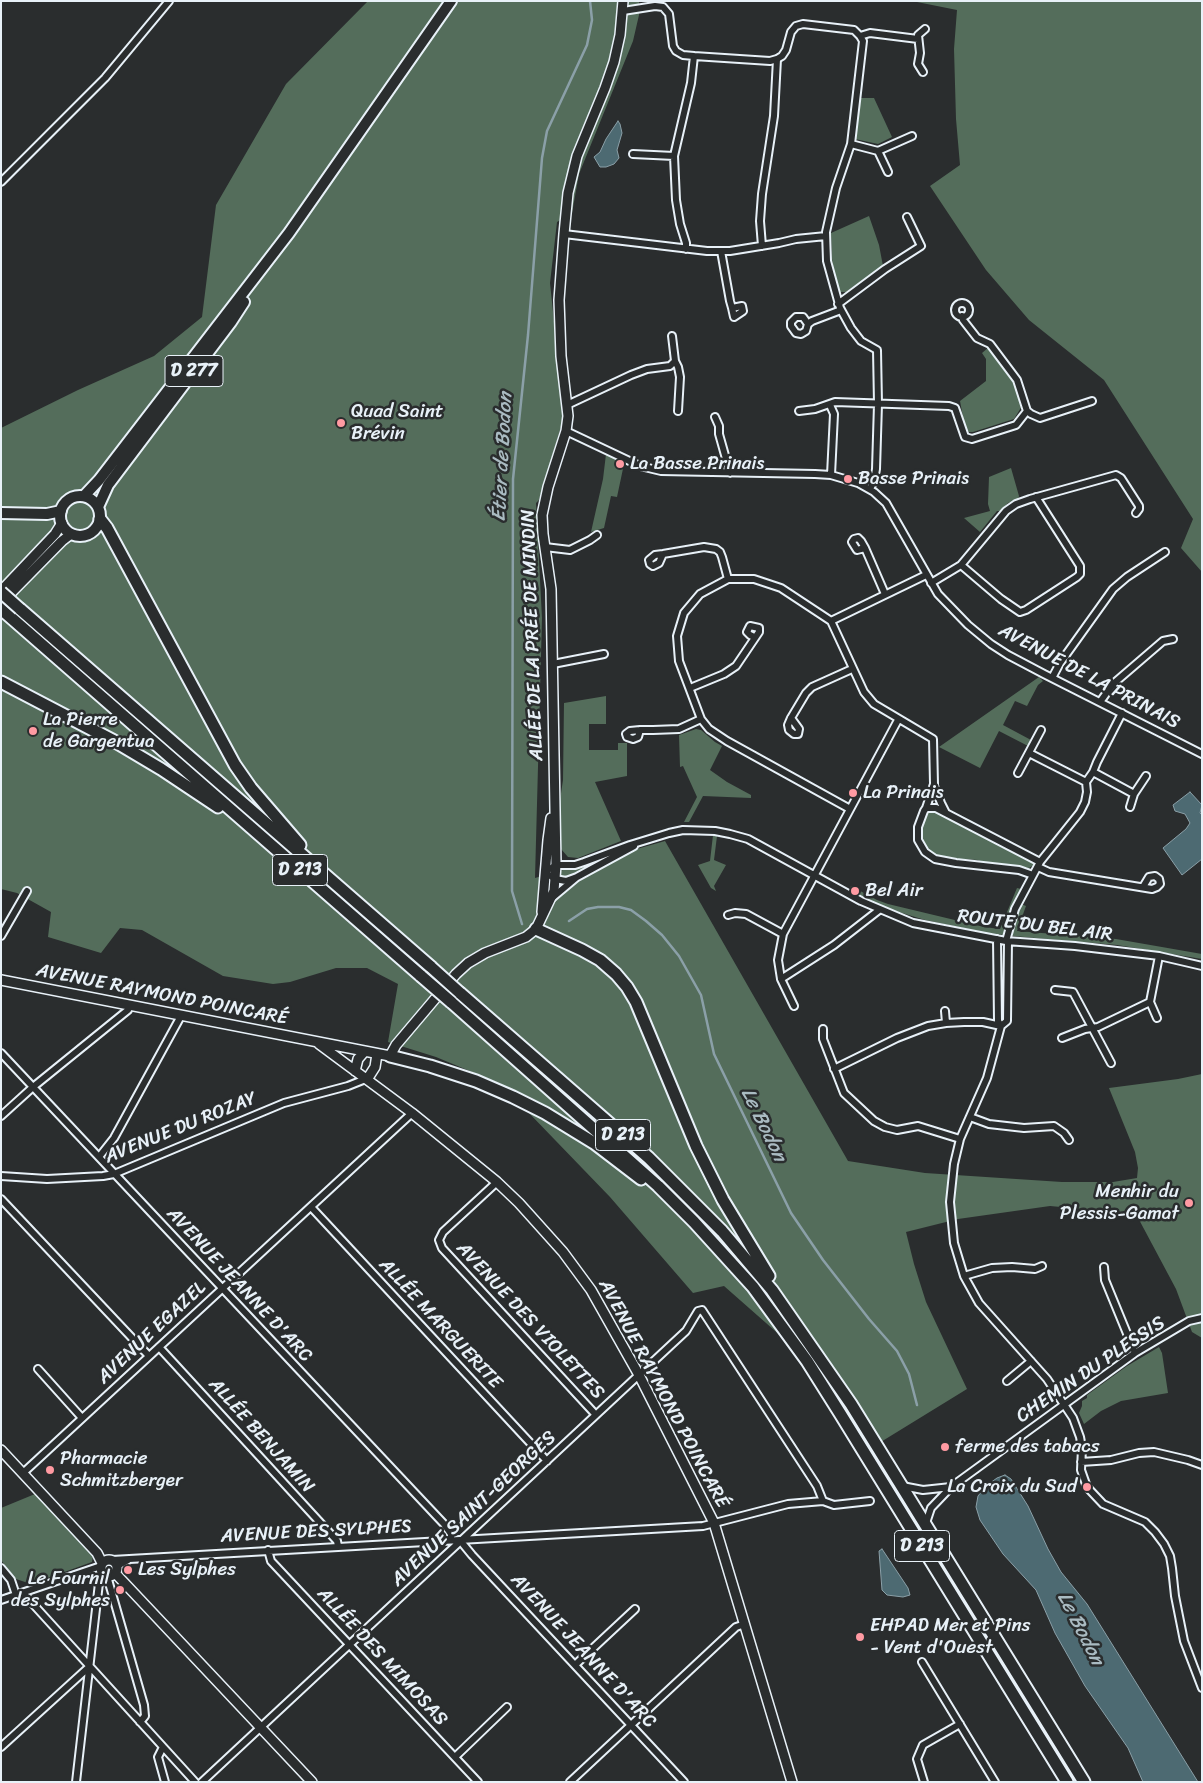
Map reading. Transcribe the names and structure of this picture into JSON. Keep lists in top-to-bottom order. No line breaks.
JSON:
{"streets":{"highway":["D 213"],"main road":["D 277"],"street":["ALLÉE DE LA PRÉE DE MINDIN","AVENUE DE LA PRINAIS","ROUTE DU BEL AIR","AVENUE RAYMOND POINCARÉ","AVENUE DU ROZAY","AVENUE JEANNE D'ARC","AVENUE DES VIOLETTES","ALLÉE MARGUERITE","AVENUE EGAZEL","CHEMIN DU PLESSIS","ALLÉE BENJAMIN","AVENUE SAINT-GEORGES","AVENUE DES SYLPHES","ALLÉE DES MIMOSAS"]},"crossings":[["ALLÉE DE LA PRÉE DE MINDIN","AVENUE DE LA PRINAIS"],["D 213","CHEMIN DU PLESSIS"],["AVENUE RAYMOND POINCARÉ","AVENUE DU ROZAY"],["AVENUE RAYMOND POINCARÉ","AVENUE DES VIOLETTES"],["AVENUE RAYMOND POINCARÉ","AVENUE EGAZEL"],["AVENUE RAYMOND POINCARÉ","AVENUE SAINT-GEORGES"],["AVENUE RAYMOND POINCARÉ","AVENUE DES SYLPHES"],["AVENUE DU ROZAY","AVENUE JEANNE D'ARC"],["AVENUE JEANNE D'ARC","AVENUE EGAZEL"],["AVENUE JEANNE D'ARC","AVENUE SAINT-GEORGES"],["AVENUE JEANNE D'ARC","AVENUE DES SYLPHES"],["AVENUE DES VIOLETTES","AVENUE SAINT-GEORGES"],["ALLÉE MARGUERITE","AVENUE EGAZEL"],["ALLÉE MARGUERITE","AVENUE SAINT-GEORGES"],["AVENUE EGAZEL","ALLÉE BENJAMIN"],["ALLÉE BENJAMIN","AVENUE DES SYLPHES"],["AVENUE SAINT-GEORGES","AVENUE DES SYLPHES"],["AVENUE SAINT-GEORGES","ALLÉE DES MIMOSAS"],["AVENUE DES SYLPHES","ALLÉE DES MIMOSAS"]],"water":["Étier de Bodon","Le Bodon"],"places":["Quad Saint Brévin","La Basse Prinais","Basse Prinais","La Pierre de Gargentua","La Prinais","Bel Air","Menhir du Plessis-Gamat","ferme des tabacs","Pharmacie Schmitzberger","La Croix du Sud","Les Sylphes","Le Fournil des Sylphes","EHPAD Mer et Pins - Vent d'Ouest"]}
